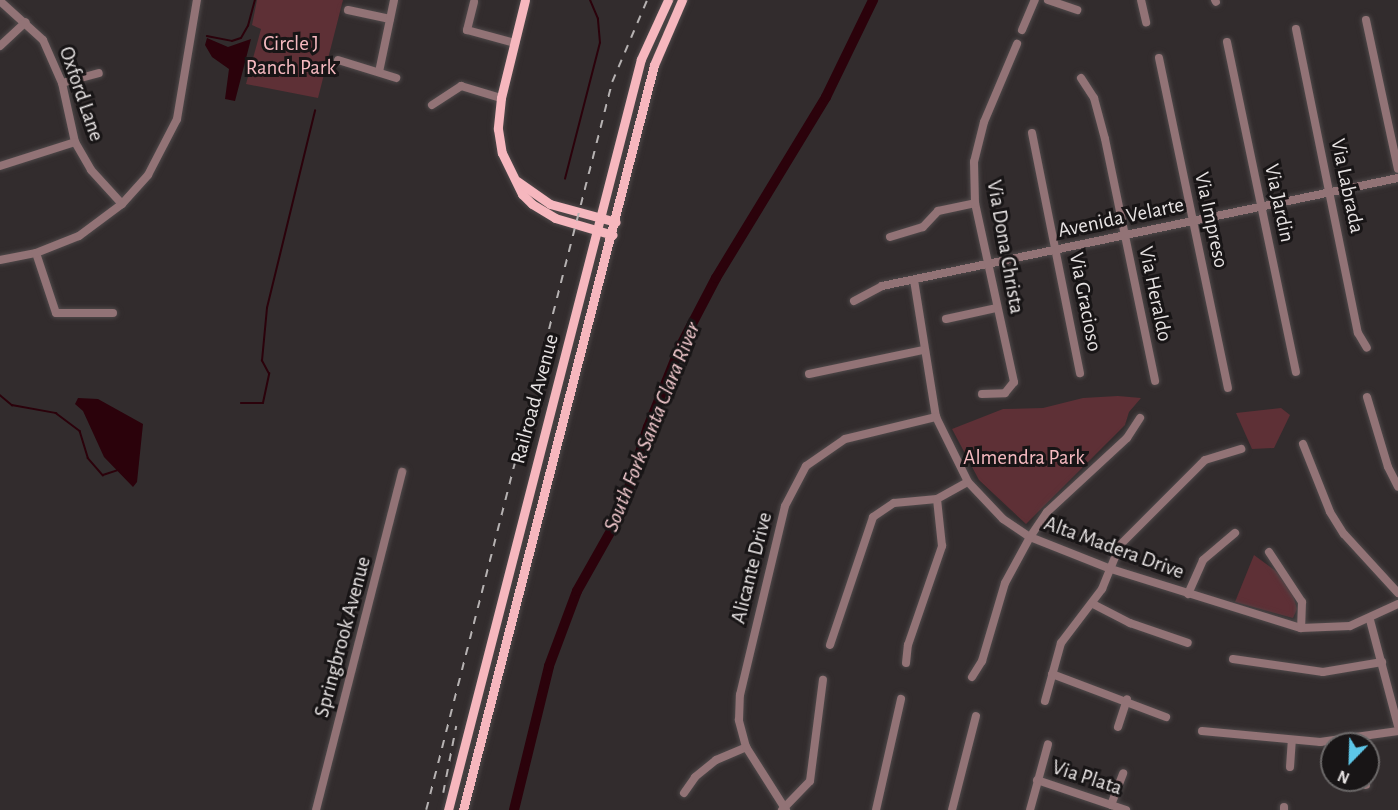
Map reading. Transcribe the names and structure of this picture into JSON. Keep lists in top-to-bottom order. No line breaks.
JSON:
{"streets":{"main road":["Railroad Avenue"],"street":["Oxford Lane","Via Labrada","Via Jardin","Avenida Velarte","Via Impreso","Via Dona Christa","Via Heraldo","Via Gracioso","Alta Madera Drive","Alicante Drive","Springbrook Avenue","Via Plata"]},"crossings":[["Via Labrada","Avenida Velarte"],["Via Jardin","Avenida Velarte"],["Avenida Velarte","Via Impreso"],["Avenida Velarte","Via Dona Christa"],["Avenida Velarte","Via Heraldo"],["Avenida Velarte","Via Gracioso"],["Avenida Velarte","Alta Madera Drive"],["Alta Madera Drive","Alicante Drive"]],"water":["South Fork Santa Clara River"],"parks":["Circle J Ranch Park","Almendra Park"],"north":"bottom left"}
